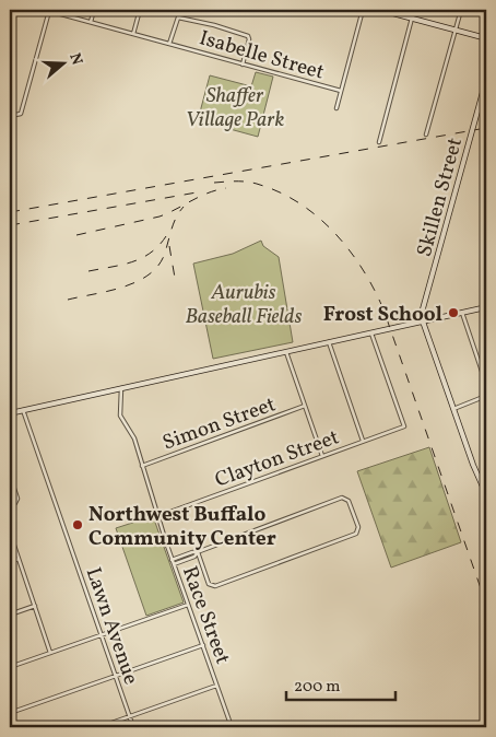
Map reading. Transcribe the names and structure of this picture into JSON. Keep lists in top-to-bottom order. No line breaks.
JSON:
{"streets":{"street":["Isabelle Street","Skillen Street","Simon Street","Clayton Street","Race Street","Lawn Avenue"]},"crossings":[["Simon Street","Race Street"],["Clayton Street","Race Street"]],"parks":["Shaffer Village Park","Aurubis Baseball Fields"],"places":["Frost School","Northwest Buffalo Community Center"],"scale_bar":"200 m","north":"right"}
